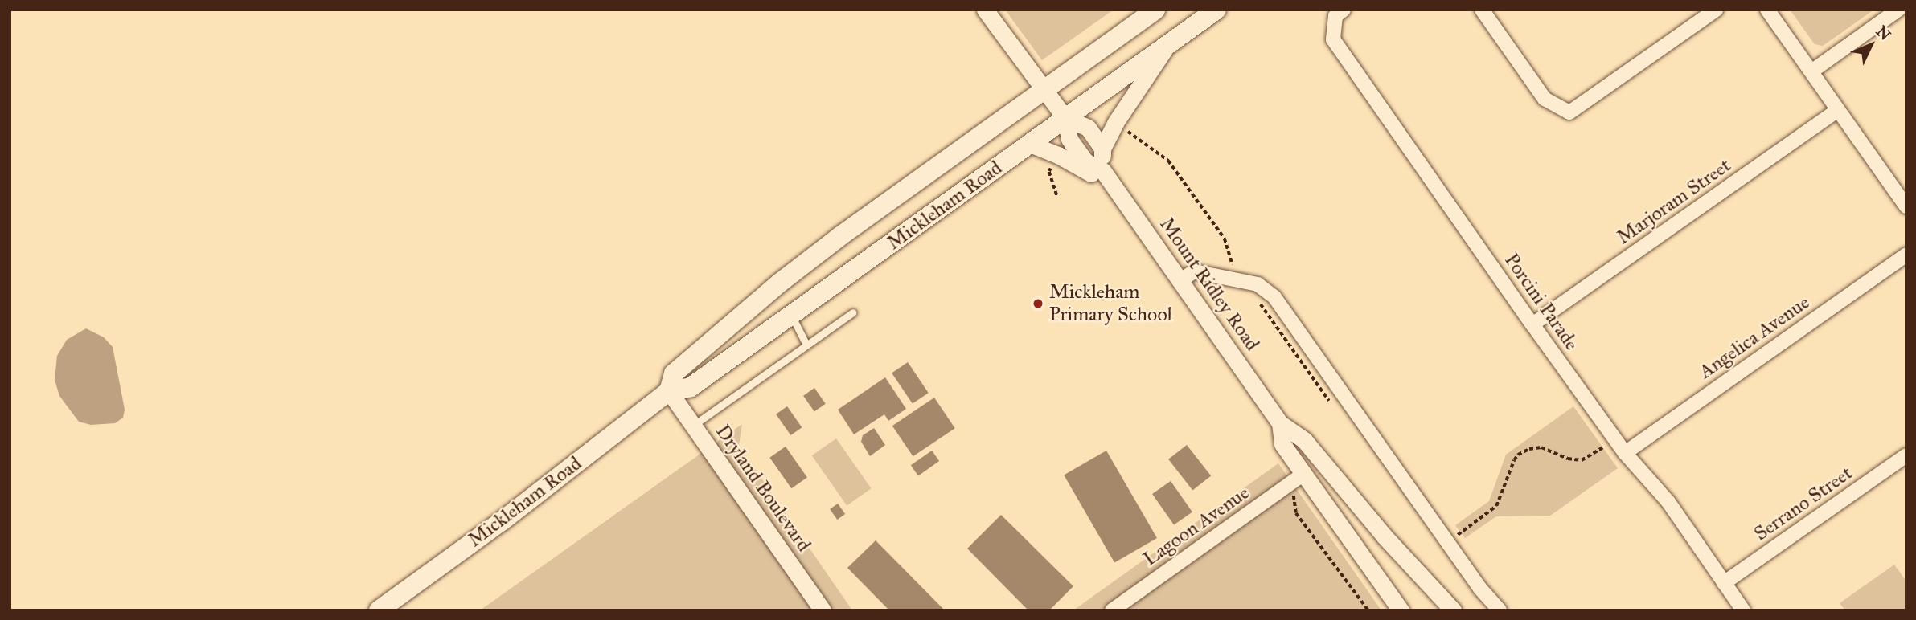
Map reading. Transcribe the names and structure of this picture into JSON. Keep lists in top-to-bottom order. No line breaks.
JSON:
{"streets":{"main road":["Mickleham Road"],"street":["Marjoram Street","Mount Ridley Road","Porcini Parade","Angelica Avenue","Dryland Boulevard","Serrano Street","Lagoon Avenue"]},"crossings":[["Marjoram Street","Porcini Parade"],["Mickleham Road","Mount Ridley Road"],["Mickleham Road","Dryland Boulevard"],["Mount Ridley Road","Lagoon Avenue"],["Porcini Parade","Angelica Avenue"],["Porcini Parade","Serrano Street"]],"places":["Mickleham Primary School"],"north":"top right"}
